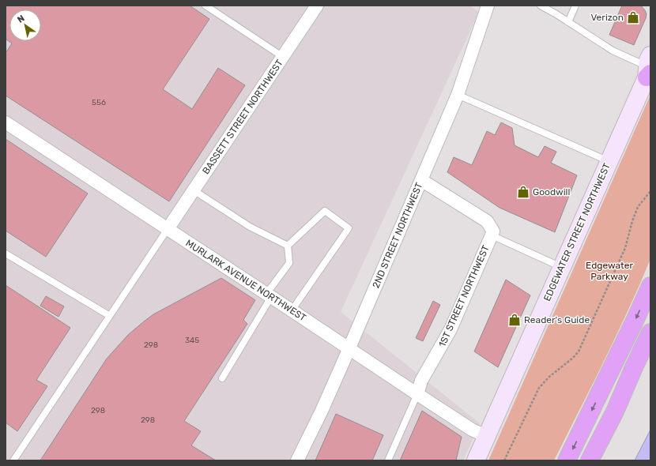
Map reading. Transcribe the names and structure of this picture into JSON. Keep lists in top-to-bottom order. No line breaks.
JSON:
{"streets":{"main road":["EDGEWATER STREET NORTHWEST"],"street":["BASSETT STREET NORTHWEST","2ND STREET NORTHWEST","MURLARK AVENUE NORTHWEST","1ST STREET NORTHWEST"]},"crossings":[["BASSETT STREET NORTHWEST","MURLARK AVENUE NORTHWEST"],["EDGEWATER STREET NORTHWEST","MURLARK AVENUE NORTHWEST"],["2ND STREET NORTHWEST","MURLARK AVENUE NORTHWEST"],["MURLARK AVENUE NORTHWEST","1ST STREET NORTHWEST"]],"parks":["Edgewater Parkway"],"places":{"shop":["Verizon","Goodwill","Reader's Guide"]},"house_numbers":["556","345","298","298","298"],"north":"top left"}
